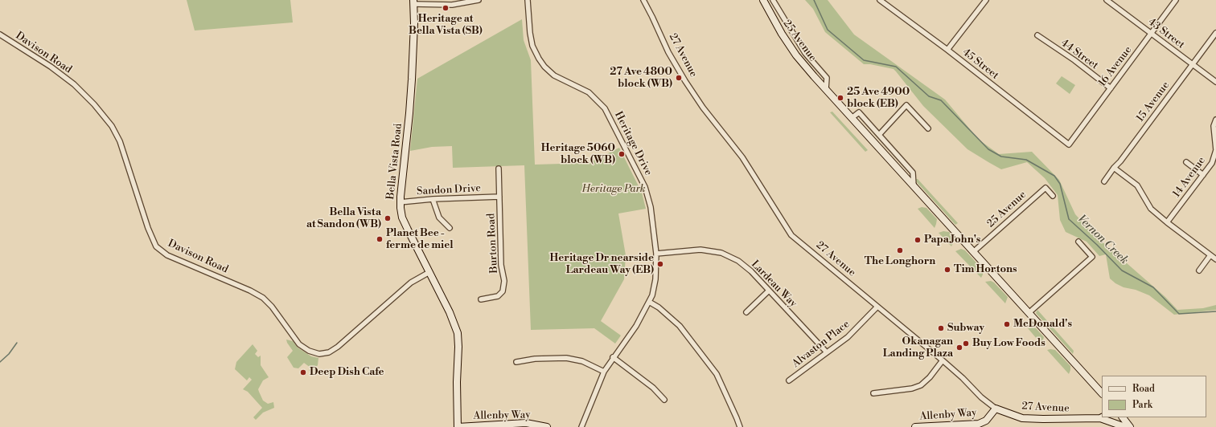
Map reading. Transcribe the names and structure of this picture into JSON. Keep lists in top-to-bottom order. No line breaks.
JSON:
{"streets":{"street":["43 Street","25 Avenue","Davison Road","44 Street","27 Avenue","45 Street","16 Avenue","15 Avenue","Heritage Drive","Bella Vista Road","14 Avenue","Sandon Drive","Burton Road","Lardeau Way","Alvaston Place","Allenby Way"]},"crossings":[["43 Street","16 Avenue"],["43 Street","15 Avenue"],["Davison Road","Bella Vista Road"],["44 Street","16 Avenue"],["27 Avenue","Alvaston Place"],["27 Avenue","Allenby Way"],["45 Street","16 Avenue"],["Heritage Drive","Lardeau Way"],["Bella Vista Road","Sandon Drive"],["Bella Vista Road","Allenby Way"],["Sandon Drive","Burton Road"],["Lardeau Way","Alvaston Place"]],"water":["Vernon Creek"],"parks":["Heritage Park"],"places":["Heritage at Bella Vista (SB)","27 Ave 4800 block (WB)","25 Ave 4900 block (EB)","Heritage 5060 block (WB)","Bella Vista at Sandon (WB)","Planet Bee - ferme de miel","Papa John's","The Longhorn","Heritage Dr nearside Lardeau Way (EB)","Tim Hortons","McDonald's","Subway","Buy Low Foods","Okanagan Landing Plaza","Deep Dish Cafe"],"legend":["Road","Park"]}
